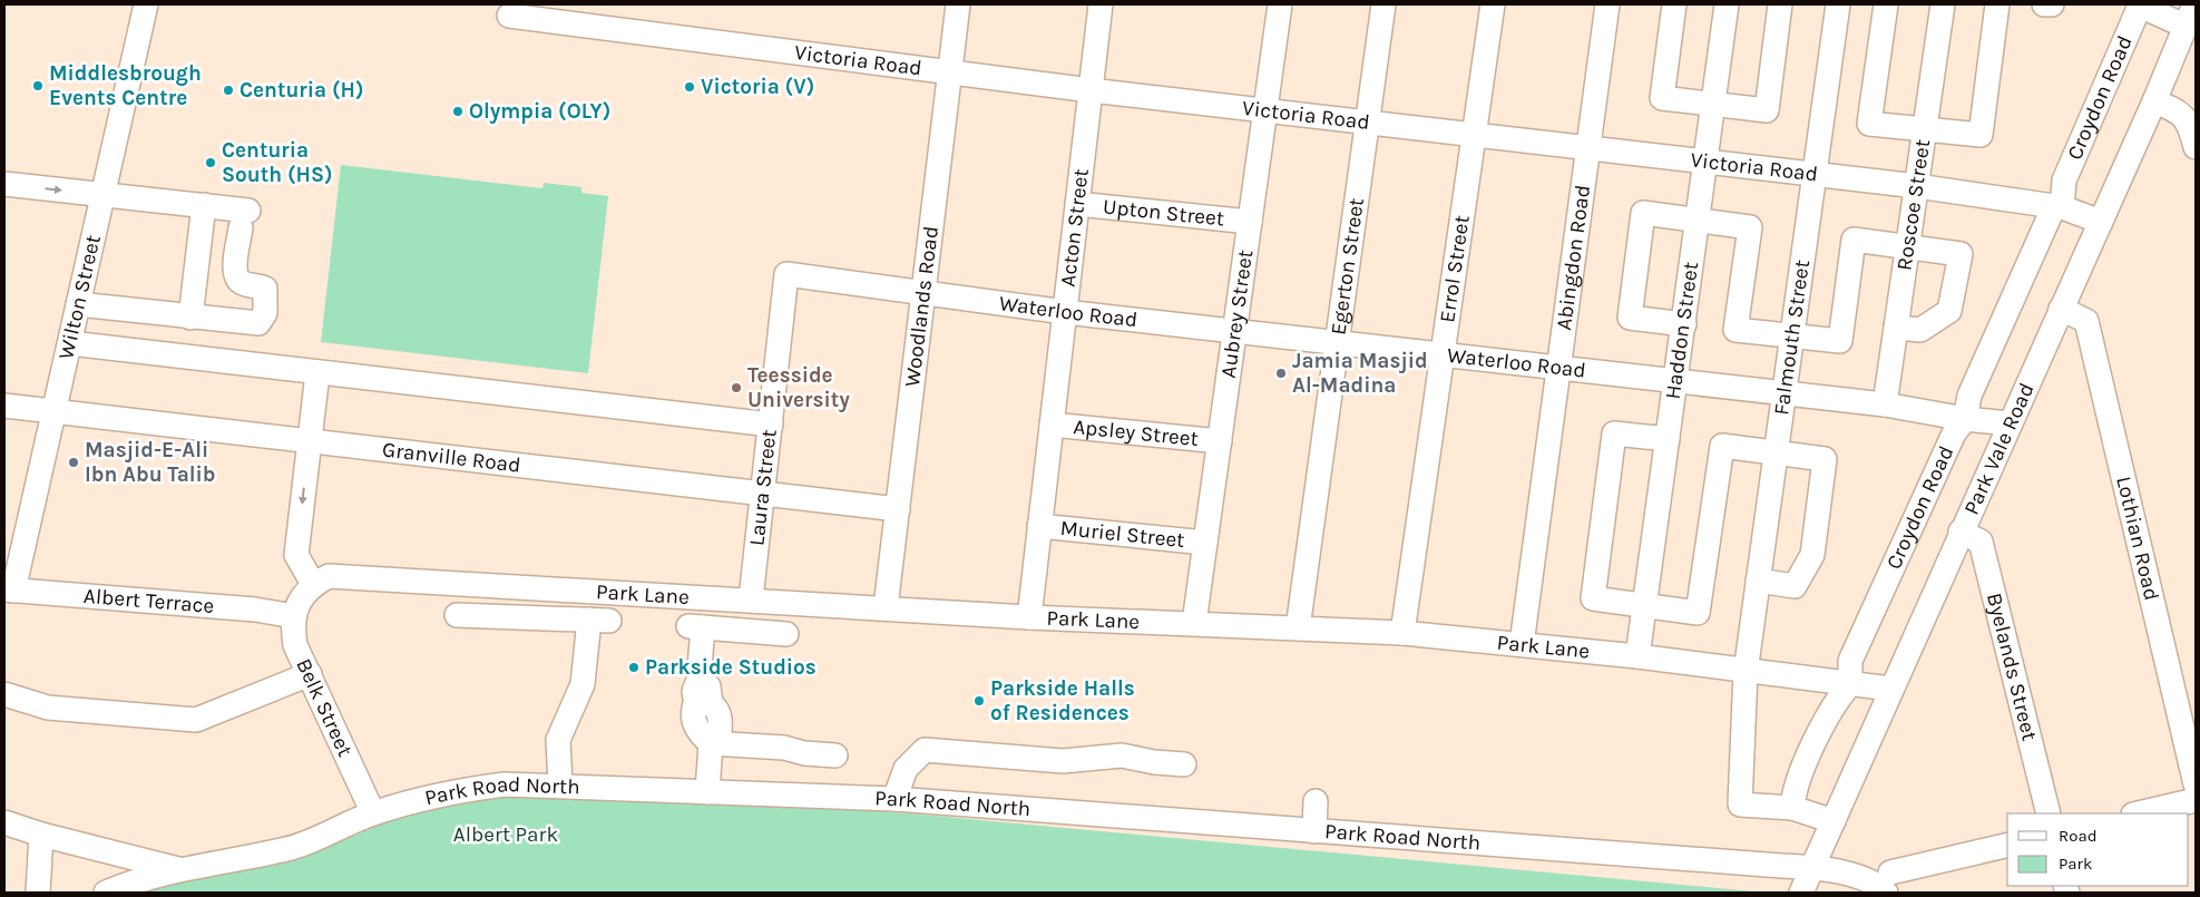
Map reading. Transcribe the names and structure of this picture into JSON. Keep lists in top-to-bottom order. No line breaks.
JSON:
{"streets":{"street":["Victoria Road","Croydon Road","Roscoe Street","Upton Street","Acton Street","Abingdon Road","Egerton Street","Errol Street","Wilton Street","Woodlands Road","Waterloo Road","Aubrey Street","Haddon Street","Falmouth Street","Apsley Street","Park Vale Road","Granville Road","Laura Street","Muriel Street","Lothian Road","Park Lane","Albert Terrace","Byelands Street","Belk Street","Park Road North"]},"crossings":[["Victoria Road","Croydon Road"],["Victoria Road","Roscoe Street"],["Victoria Road","Acton Street"],["Victoria Road","Abingdon Road"],["Victoria Road","Egerton Street"],["Victoria Road","Errol Street"],["Victoria Road","Woodlands Road"],["Victoria Road","Aubrey Street"],["Victoria Road","Haddon Street"],["Victoria Road","Falmouth Street"],["Victoria Road","Park Vale Road"],["Croydon Road","Waterloo Road"],["Croydon Road","Park Vale Road"],["Croydon Road","Park Lane"],["Roscoe Street","Waterloo Road"],["Upton Street","Acton Street"],["Upton Street","Aubrey Street"],["Acton Street","Waterloo Road"],["Acton Street","Apsley Street"],["Acton Street","Muriel Street"],["Acton Street","Park Lane"],["Abingdon Road","Waterloo Road"],["Abingdon Road","Park Lane"],["Egerton Street","Waterloo Road"],["Egerton Street","Park Lane"],["Errol Street","Waterloo Road"],["Errol Street","Park Lane"],["Wilton Street","Granville Road"],["Wilton Street","Albert Terrace"],["Woodlands Road","Waterloo Road"],["Woodlands Road","Granville Road"],["Woodlands Road","Park Lane"],["Waterloo Road","Aubrey Street"],["Waterloo Road","Haddon Street"],["Waterloo Road","Falmouth Street"],["Waterloo Road","Park Vale Road"],["Waterloo Road","Laura Street"],["Aubrey Street","Apsley Street"],["Aubrey Street","Muriel Street"],["Aubrey Street","Park Lane"],["Haddon Street","Park Lane"],["Falmouth Street","Park Lane"],["Park Vale Road","Lothian Road"],["Park Vale Road","Park Lane"],["Park Vale Road","Byelands Street"],["Park Vale Road","Park Road North"],["Granville Road","Laura Street"],["Laura Street","Park Lane"],["Park Lane","Albert Terrace"],["Park Lane","Belk Street"],["Albert Terrace","Belk Street"],["Belk Street","Park Road North"]],"parks":["Albert Park"],"places":["Middlesbrough Events Centre","Victoria (V)","Centuria (H)","Olympia (OLY)","Centuria South (HS)","Jamia Masjid Al-Madina","Teesside University","Masjid-E-Ali Ibn Abu Talib","Parkside Studios","Parkside Halls of Residences"],"legend":["Road","Park"]}
